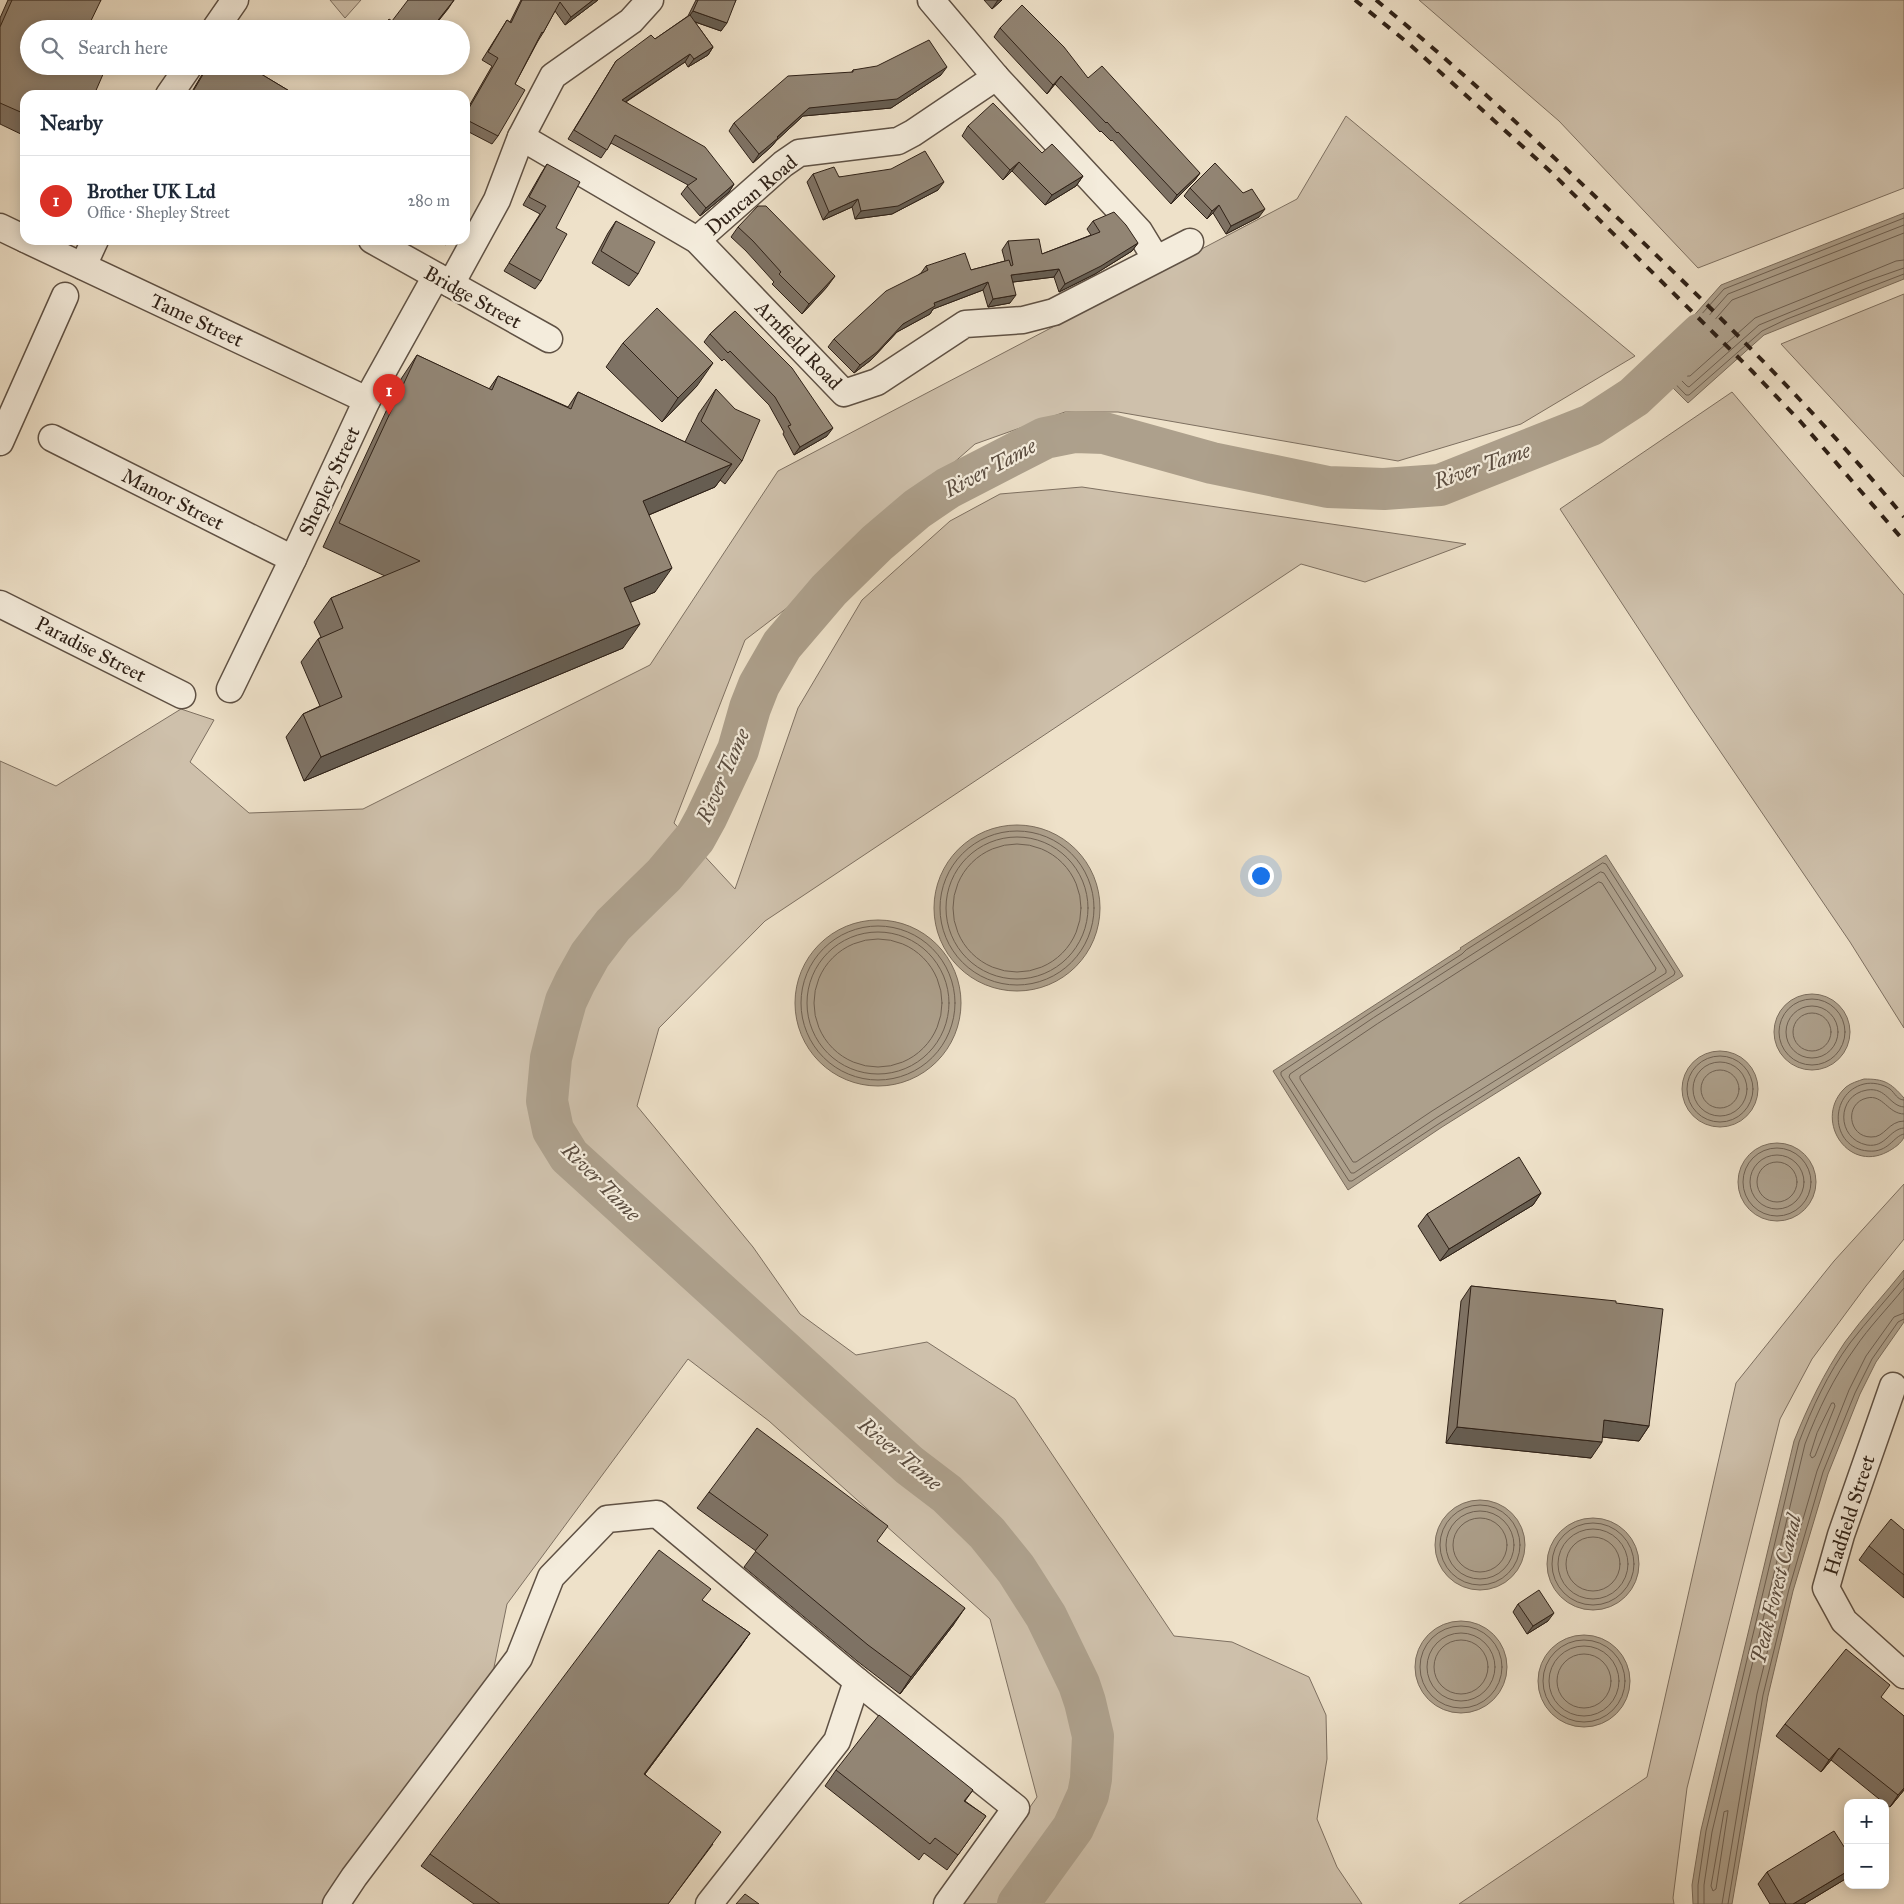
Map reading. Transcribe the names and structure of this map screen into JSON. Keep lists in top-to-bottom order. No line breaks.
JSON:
{"streets":{"street":["Duncan Road","Bridge Street","Tame Street","Arnfield Road","Shepley Street","Manor Street","Paradise Street","Hadfield Street"]},"crossings":[["Duncan Road","Arnfield Road"],["Bridge Street","Shepley Street"],["Tame Street","Shepley Street"],["Shepley Street","Manor Street"]],"water":["River Tame","Peak Forest Canal"],"page":{"search":"Search here","heading":"Nearby","list":[{"mark":"1","name":"Brother UK Ltd","note":"Office · Shepley Street","value":"280 m"}],"pins":"1","map_buttons":["+","−"]}}
